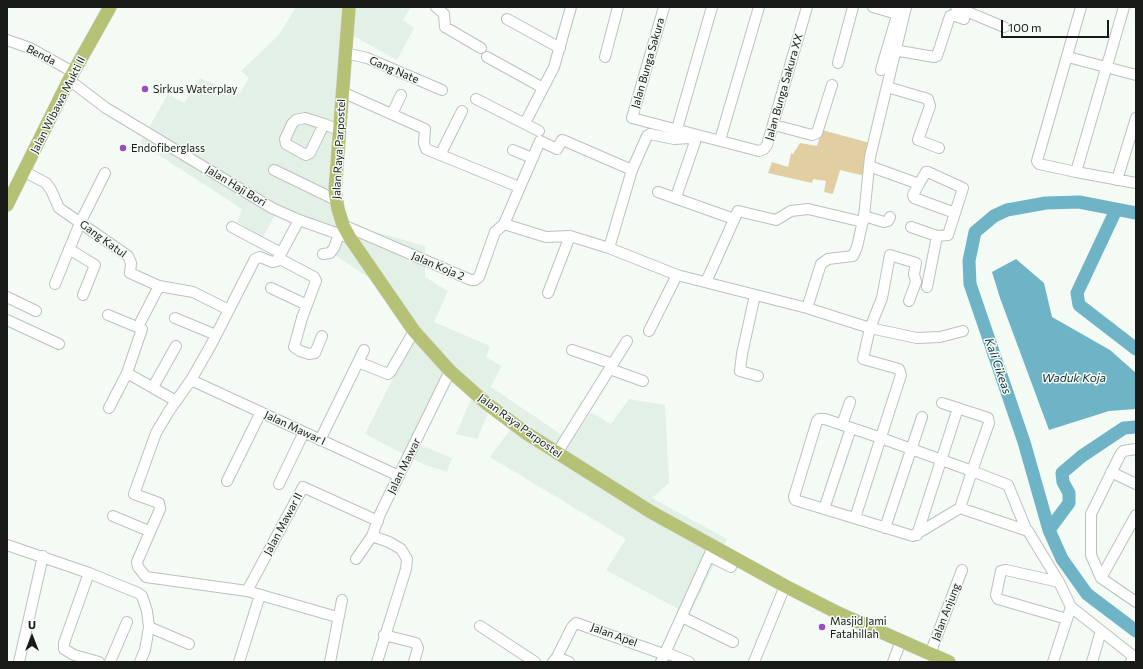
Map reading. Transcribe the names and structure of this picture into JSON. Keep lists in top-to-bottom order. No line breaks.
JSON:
{"streets":{"main road":["Jalan Wibawa Mukti II","Jalan Raya Parpostel"],"street":["Benda","Jalan Bunga Sakura","Gang Nate","Jalan Bunga Sakura XX","Jalan Haji Bori","Gang Katul","Jalan Koja 2","Jalan Mawar I","Jalan Mawar","Jalan Mawar II","Jalan Anjung","Jalan Apel"]},"crossings":[["Benda","Jalan Wibawa Mukti II"],["Benda","Jalan Haji Bori"],["Jalan Bunga Sakura","Jalan Bunga Sakura XX"],["Gang Nate","Jalan Raya Parpostel"],["Jalan Wibawa Mukti II","Jalan Haji Bori"],["Jalan Wibawa Mukti II","Gang Katul"],["Jalan Raya Parpostel","Jalan Haji Bori"],["Jalan Raya Parpostel","Jalan Koja 2"],["Jalan Raya Parpostel","Jalan Mawar"],["Jalan Raya Parpostel","Jalan Anjung"],["Jalan Haji Bori","Jalan Koja 2"],["Jalan Mawar I","Jalan Mawar"],["Jalan Mawar","Jalan Mawar II"]],"water":["Kali Cikeas","Waduk Koja"],"places":["Sirkus Waterplay","Endofiberglass","Masjid Jami Fatahillah"],"scale_bar":"100 m","north":"top"}
